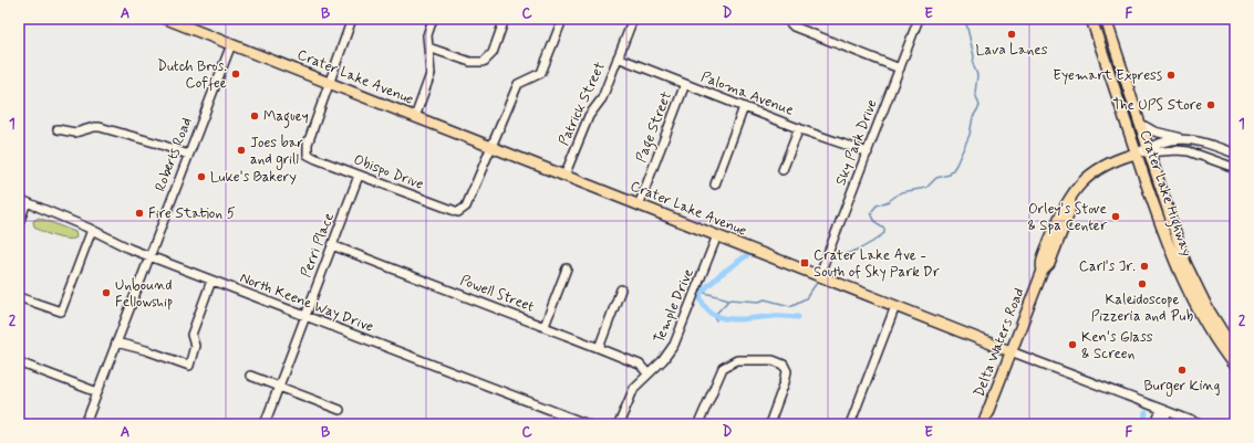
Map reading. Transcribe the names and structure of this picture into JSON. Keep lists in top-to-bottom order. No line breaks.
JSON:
{"streets":{"main road":["Crater Lake Avenue","Crater Lake Highway","Delta Waters Road"],"street":["Paloma Avenue","Patrick Street","Page Street","Sky Park Drive","Roberts Road","Obispo Drive","Perri Place","Powell Street","North Keene Way Drive","Temple Drive"]},"crossings":[["Crater Lake Avenue","Patrick Street"],["Crater Lake Avenue","Page Street"],["Crater Lake Avenue","Sky Park Drive"],["Crater Lake Avenue","Roberts Road"],["Crater Lake Avenue","Obispo Drive"],["Crater Lake Avenue","Temple Drive"],["Crater Lake Avenue","Delta Waters Road"],["Paloma Avenue","Patrick Street"],["Paloma Avenue","Page Street"],["Paloma Avenue","Sky Park Drive"],["Roberts Road","North Keene Way Drive"],["Obispo Drive","Perri Place"],["Crater Lake Highway","Delta Waters Road"],["Perri Place","Powell Street"],["Perri Place","North Keene Way Drive"],["Powell Street","Temple Drive"]],"places":{"other":["Lava Lanes","Dutch Bros. Coffee","Eyemart Express","The UPS Store","Maguey","Joes bar and grill","Luke's Bakery","Fire Station 5","Orley's Stove & Spa Center","Carl's Jr.","Kaleidoscope Pizzeria and Pub","Unbound Fellowship","Ken's Glass & Screen","Burger King"],"transit":["Crater Lake Ave - South of Sky Park Dr"]},"grid":{"columns":["A","B","C","D","E","F"],"rows":["1","2"]}}
